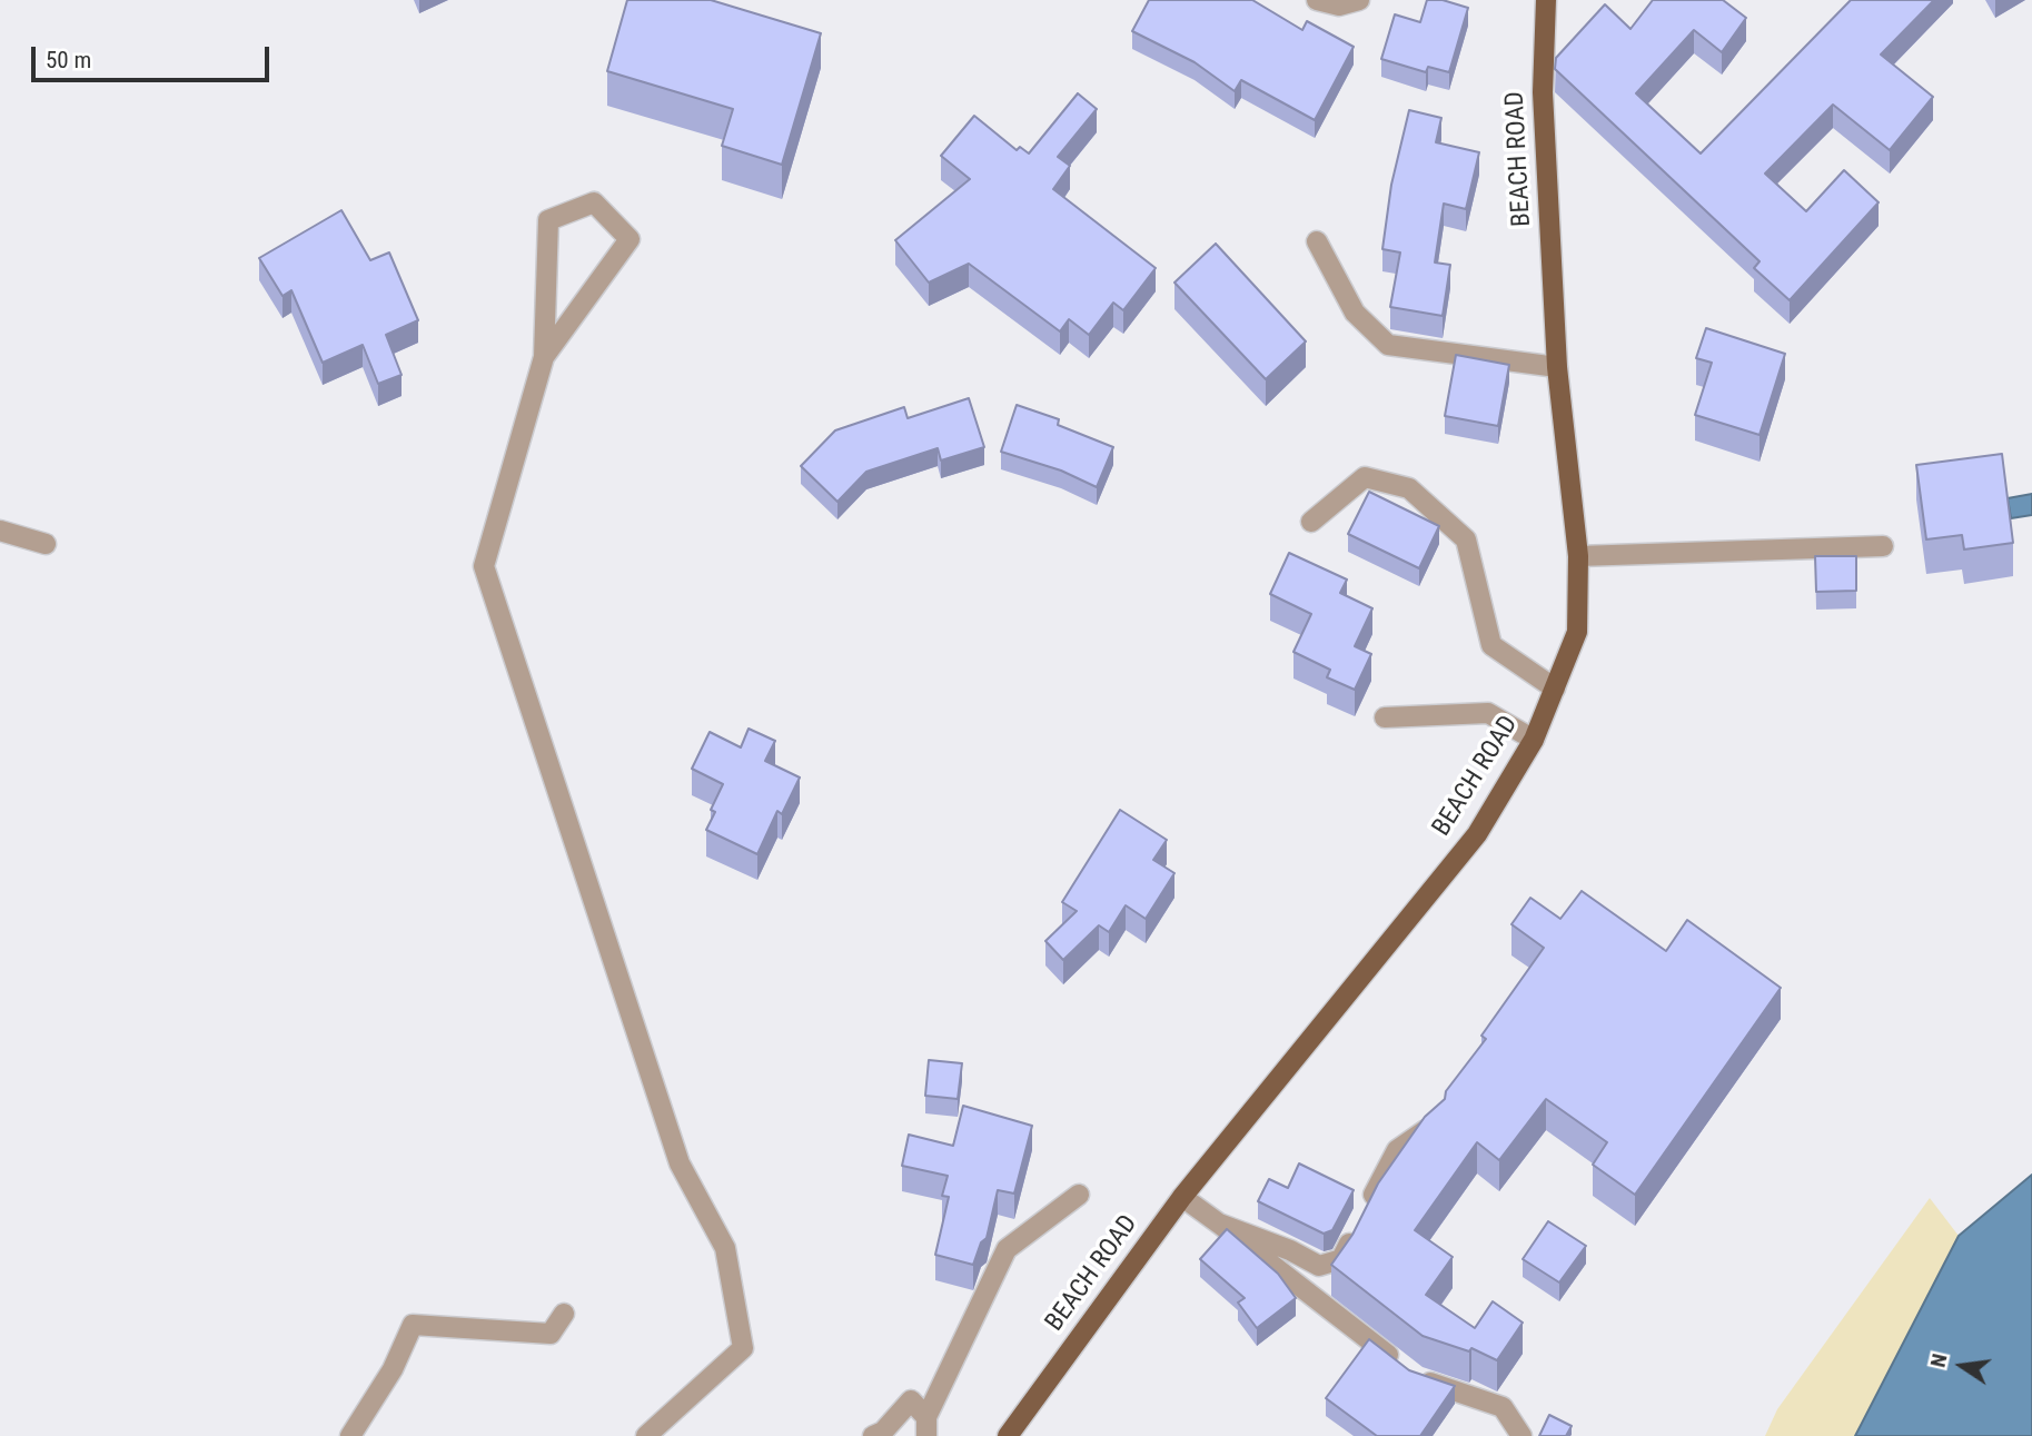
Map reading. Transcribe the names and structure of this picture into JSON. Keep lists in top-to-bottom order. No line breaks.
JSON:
{"streets":{"main road":["BEACH ROAD"]},"scale_bar":"50 m","north":"left"}
